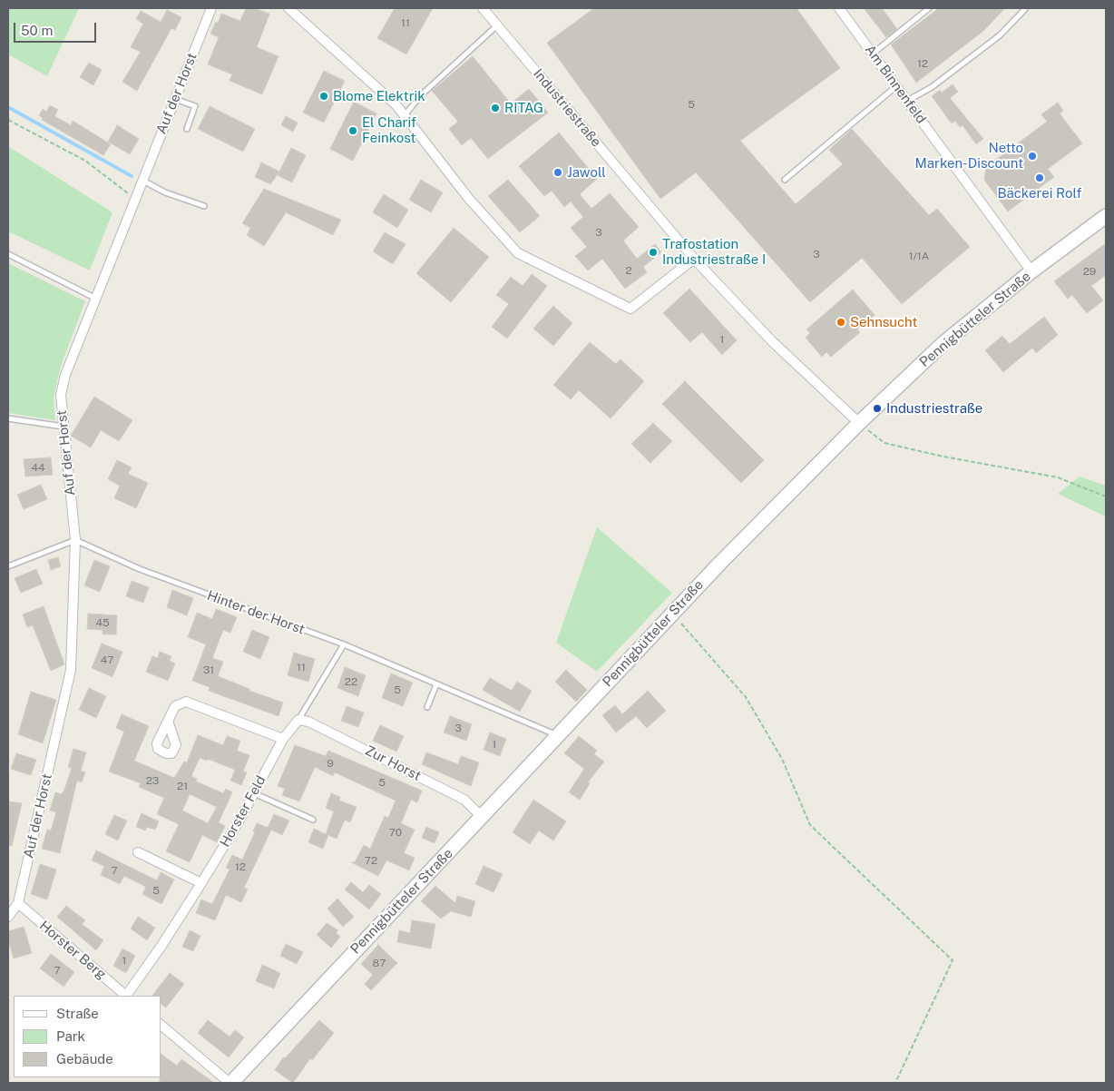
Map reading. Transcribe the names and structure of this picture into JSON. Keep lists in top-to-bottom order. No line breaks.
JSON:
{"streets":{"street":["Am Binnenfeld","Auf der Horst","Industriestraße","Pennigbütteler Straße","Zur Horst","Horster Feld","Horster Berg"],"lane":["Hinter der Horst"]},"crossings":[["Am Binnenfeld","Pennigbütteler Straße"],["Auf der Horst","Hinter der Horst"],["Auf der Horst","Horster Berg"],["Industriestraße","Pennigbütteler Straße"],["Pennigbütteler Straße","Hinter der Horst"],["Pennigbütteler Straße","Zur Horst"],["Hinter der Horst","Horster Feld"],["Zur Horst","Horster Feld"]],"places":["Blome Elektrik","RITAG","El Charif Feinkost","Netto Marken-Discount","Jawoll","Bäckerei Rolf","Trafostation Industriestraße I","Sehnsucht","Industriestraße"],"house_numbers":["11","12","5","3","3","1/1A","2","29","1","44","45","47","11","31","22","5","3","1","9","23","5","21","70","72","12","7","5","1","87","7"],"legend":["Straße","Park","Gebäude"],"scale_bar":"50 m"}
